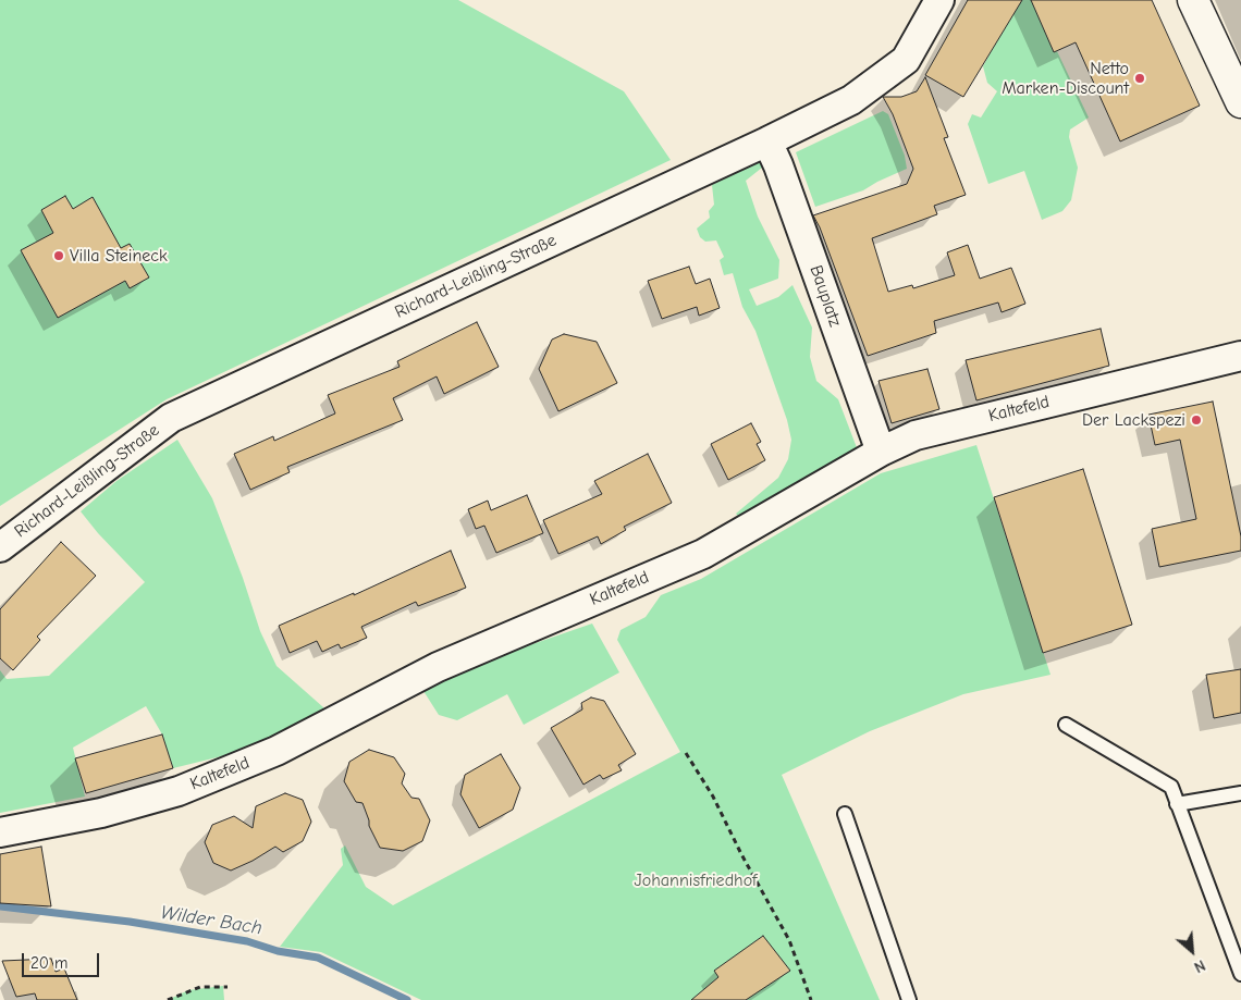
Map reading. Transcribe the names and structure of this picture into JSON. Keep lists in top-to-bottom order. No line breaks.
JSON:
{"streets":{"street":["Richard-Leißling-Straße","Bauplatz","Kaltefeld"]},"crossings":[["Richard-Leißling-Straße","Bauplatz"],["Bauplatz","Kaltefeld"]],"water":["Wilder Bach"],"parks":["Johannisfriedhof"],"places":["Netto Marken-Discount","Villa Steineck","Der Lackspezi"],"scale_bar":"20 m","north":"bottom right"}
